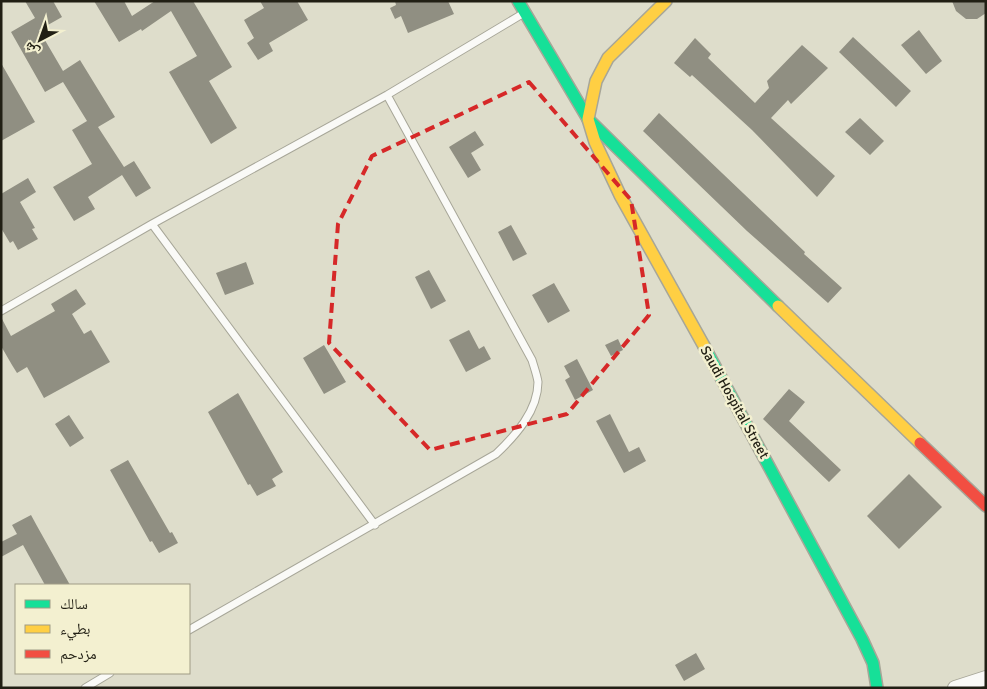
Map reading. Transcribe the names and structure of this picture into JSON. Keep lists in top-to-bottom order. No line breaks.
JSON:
{"streets":{"street":["Saudi Hospital Street"]},"legend":["سالك","بطيء","مزدحم"],"north":"bottom left"}
